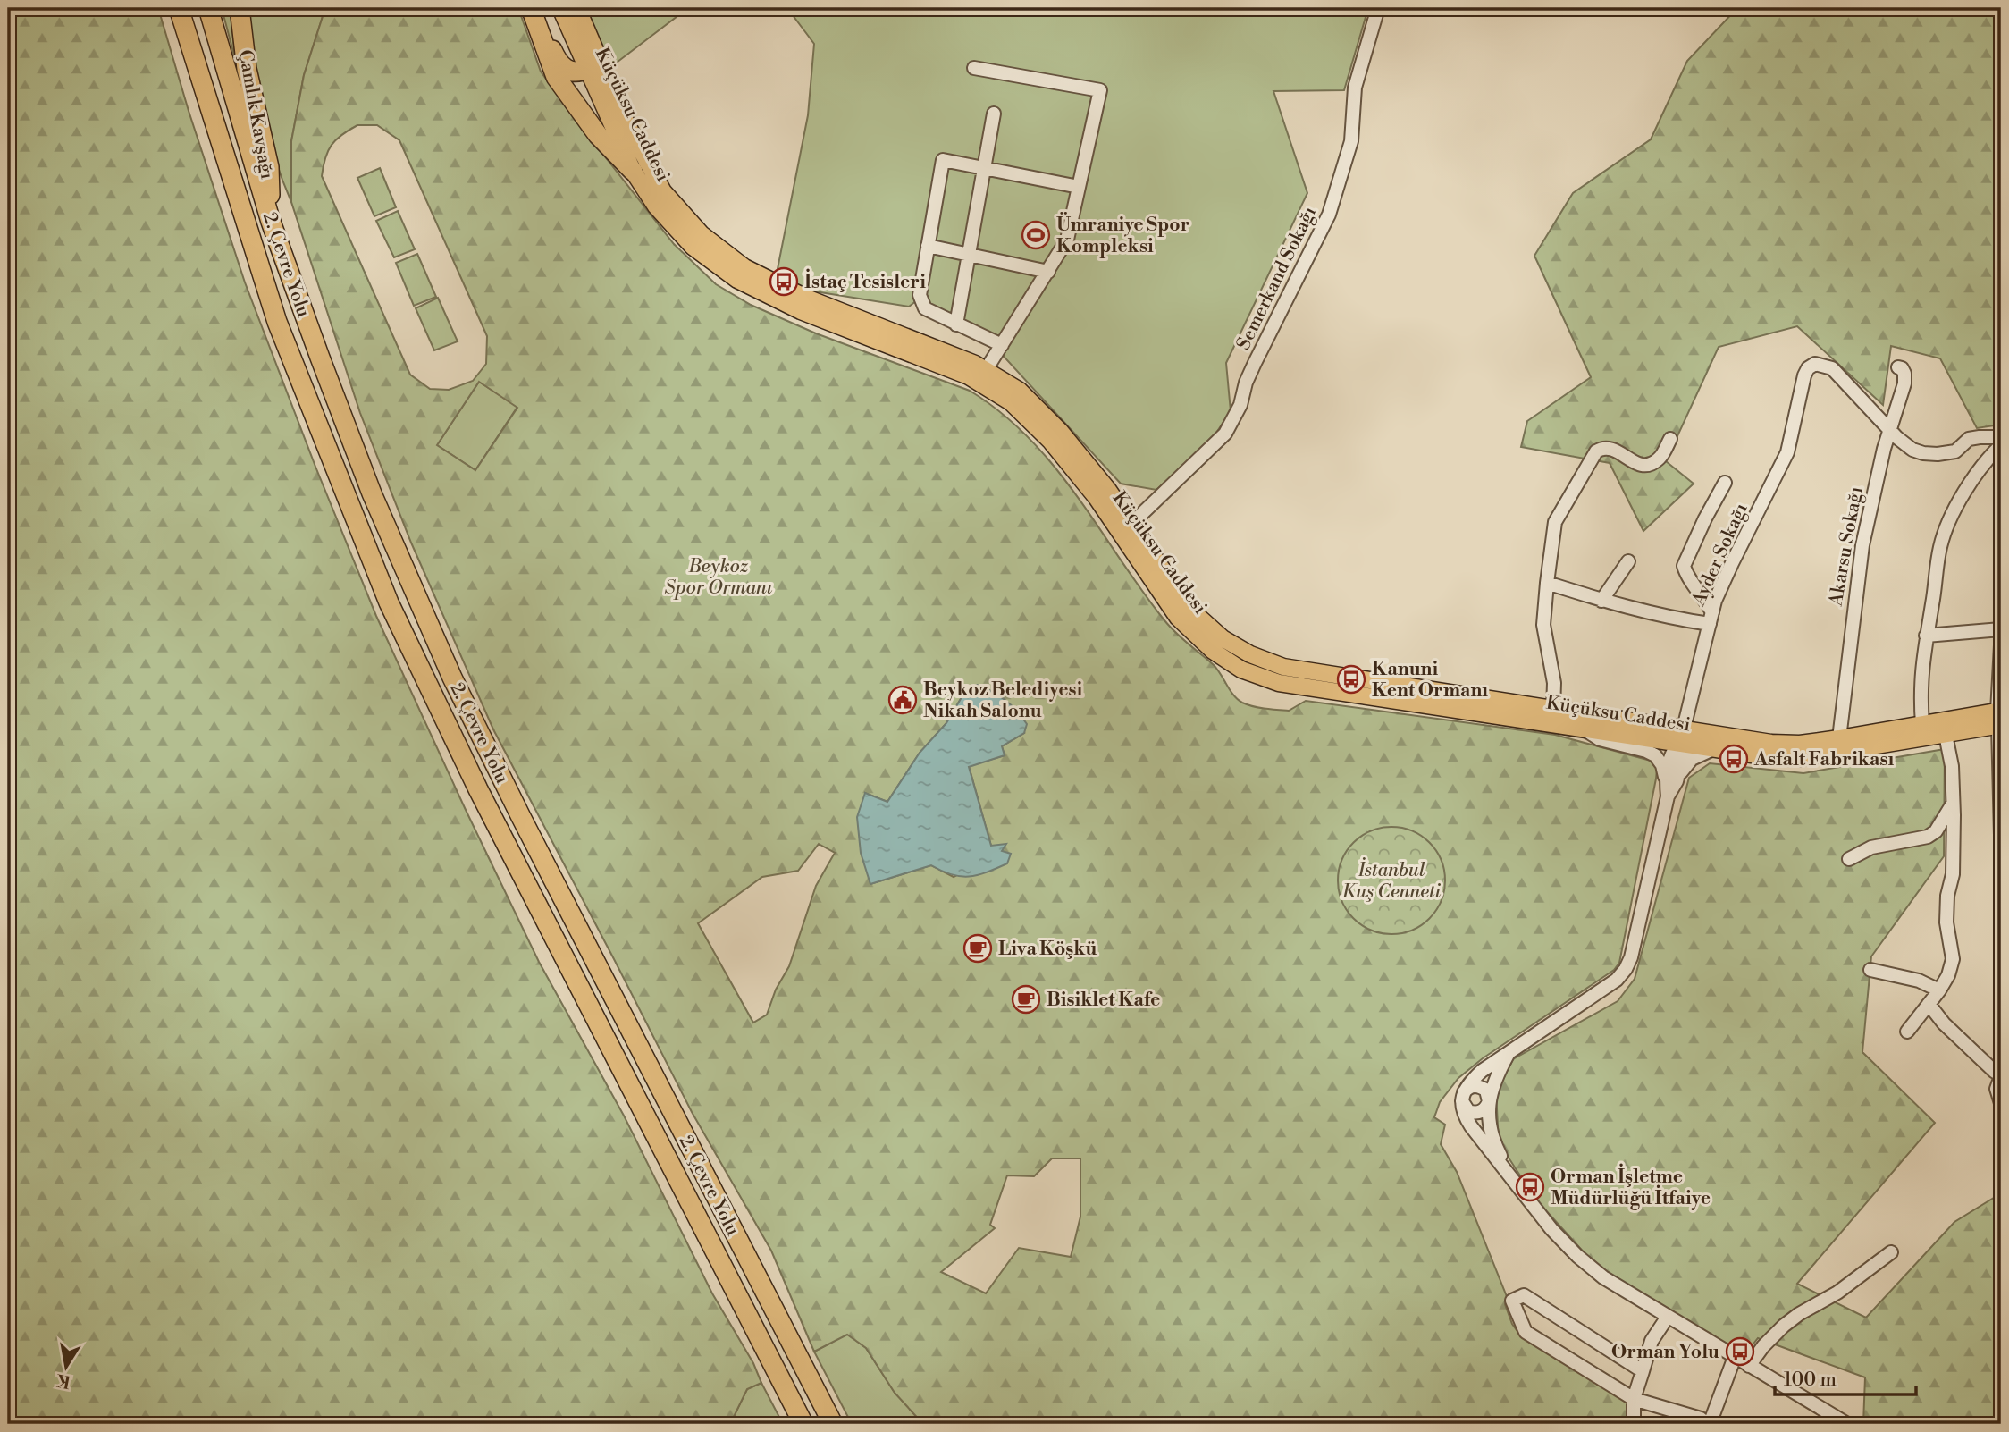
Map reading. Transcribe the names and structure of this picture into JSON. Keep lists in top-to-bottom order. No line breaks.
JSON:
{"streets":{"highway":["Çamlık Kavşağı","2. Çevre Yolu"],"main road":["Küçüksu Caddesi"],"street":["Semerkand Sokağı","Akarsu Sokağı","Ayder Sokağı"]},"crossings":[["Çamlık Kavşağı","2. Çevre Yolu"],["Küçüksu Caddesi","Semerkand Sokağı"],["Küçüksu Caddesi","Akarsu Sokağı"],["Küçüksu Caddesi","Ayder Sokağı"],["Akarsu Sokağı","Ayder Sokağı"]],"parks":["Beykoz Spor Ormanı","İstanbul Kuş Cenneti"],"places":{"sports":["Ümraniye Spor Kompleksi"],"bus stop":["İstaç Tesisleri","Kanuni Kent Ormanı","Asfalt Fabrikası","Orman İşletme Müdürlüğü İtfaiye","Orman Yolu"],"public building":["Beykoz Belediyesi Nikah Salonu"],"cafe":["Liva Köşkü","Bisiklet Kafe"]},"scale_bar":"100 m","north":"bottom"}
